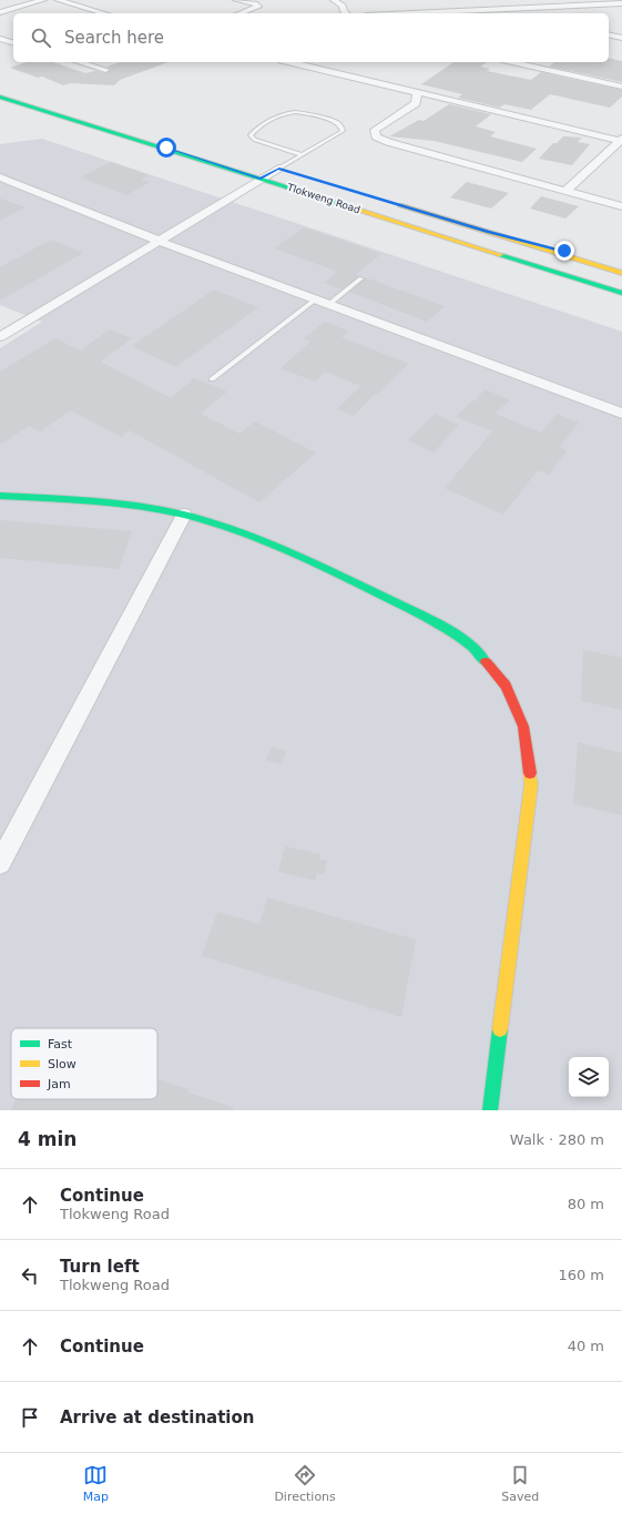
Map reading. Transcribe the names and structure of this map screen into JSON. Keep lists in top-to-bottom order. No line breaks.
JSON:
{"streets":{"main road":["Tlokweng Road"]},"legend":["Fast","Slow","Jam"],"page":{"search":"Search here","heading":["4 min","Walk · 280 m"],"list":[["Continue","Tlokweng Road","80 m"],["Turn left","Tlokweng Road","160 m"],["Continue","40 m"],"Arrive at destination"],"nav":["Map","Directions","Saved"]}}
